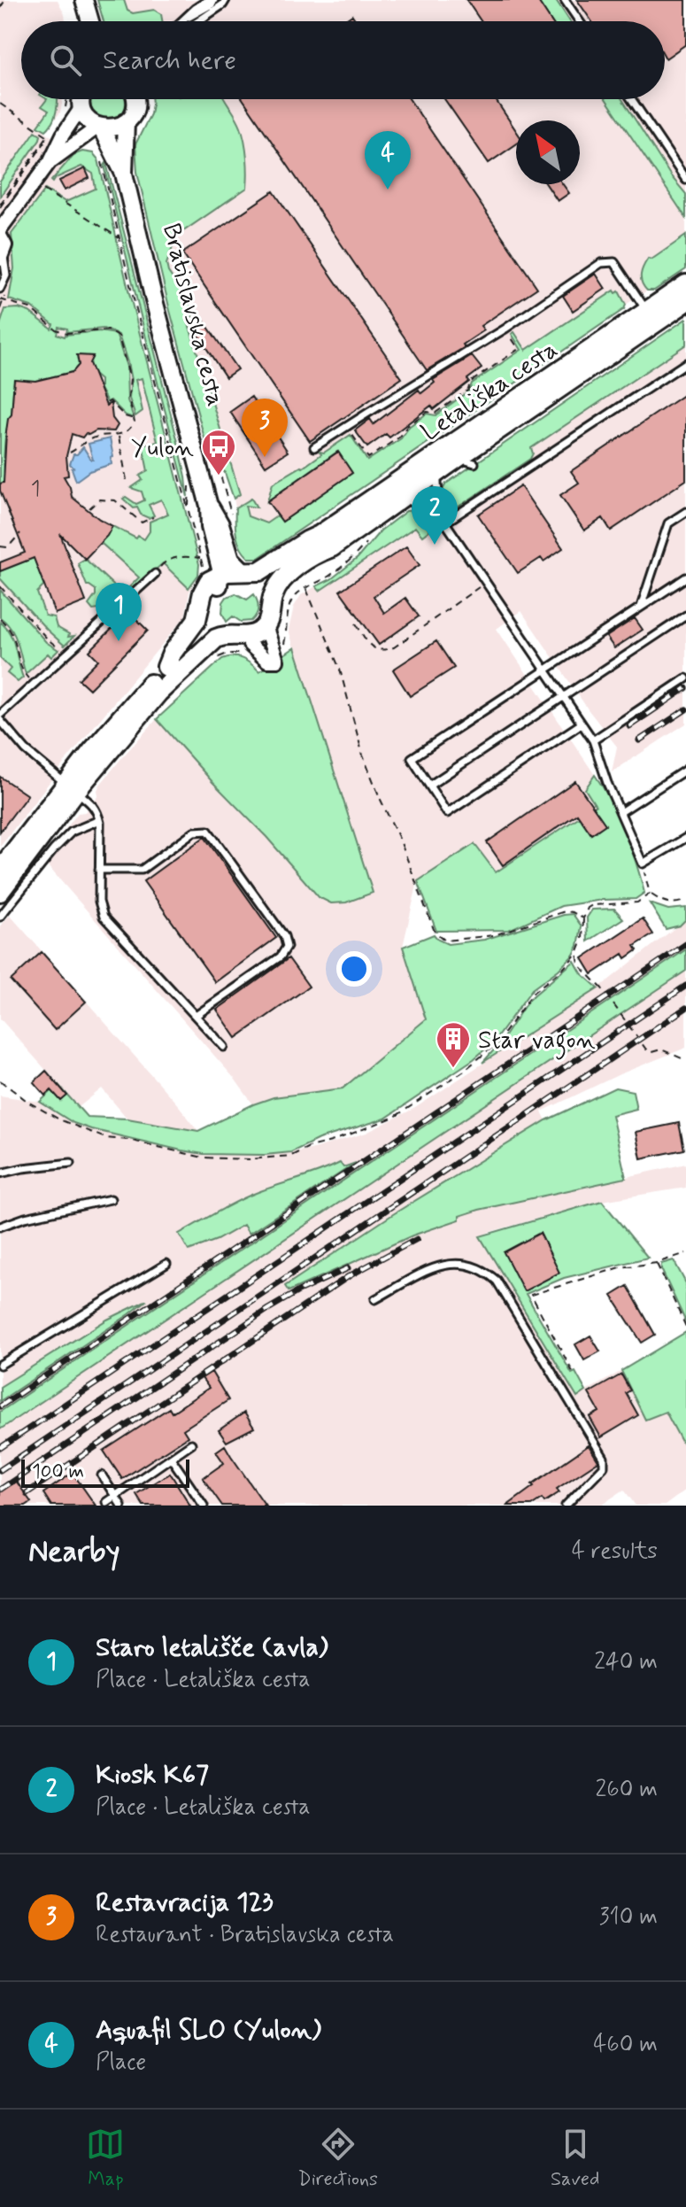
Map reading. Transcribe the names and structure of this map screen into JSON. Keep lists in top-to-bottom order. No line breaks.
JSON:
{"streets":{"main road":["Letališka cesta"],"street":["Bratislavska cesta"]},"crossings":[["Bratislavska cesta","Letališka cesta"]],"places":{"bus stop":["Yulon"],"building":["Star vagon"]},"house_numbers":["1"],"scale_bar":"100 m","north":"top left","page":{"search":"Search here","pins":["4","3","2","1"],"scale":"100 m","heading":["Nearby","4 results"],"list":[{"mark":"1","name":"Staro letališče (avla)","note":"Place · Letališka cesta","value":"240 m"},{"mark":"2","name":"Kiosk K67","note":"Place · Letališka cesta","value":"260 m"},{"mark":"3","name":"Restavracija 123","note":"Restaurant · Bratislavska cesta","value":"310 m"},{"mark":"4","name":"Aquafil SLO (Yulon)","note":"Place","value":"460 m"}],"nav":["Map","Directions","Saved"]}}
